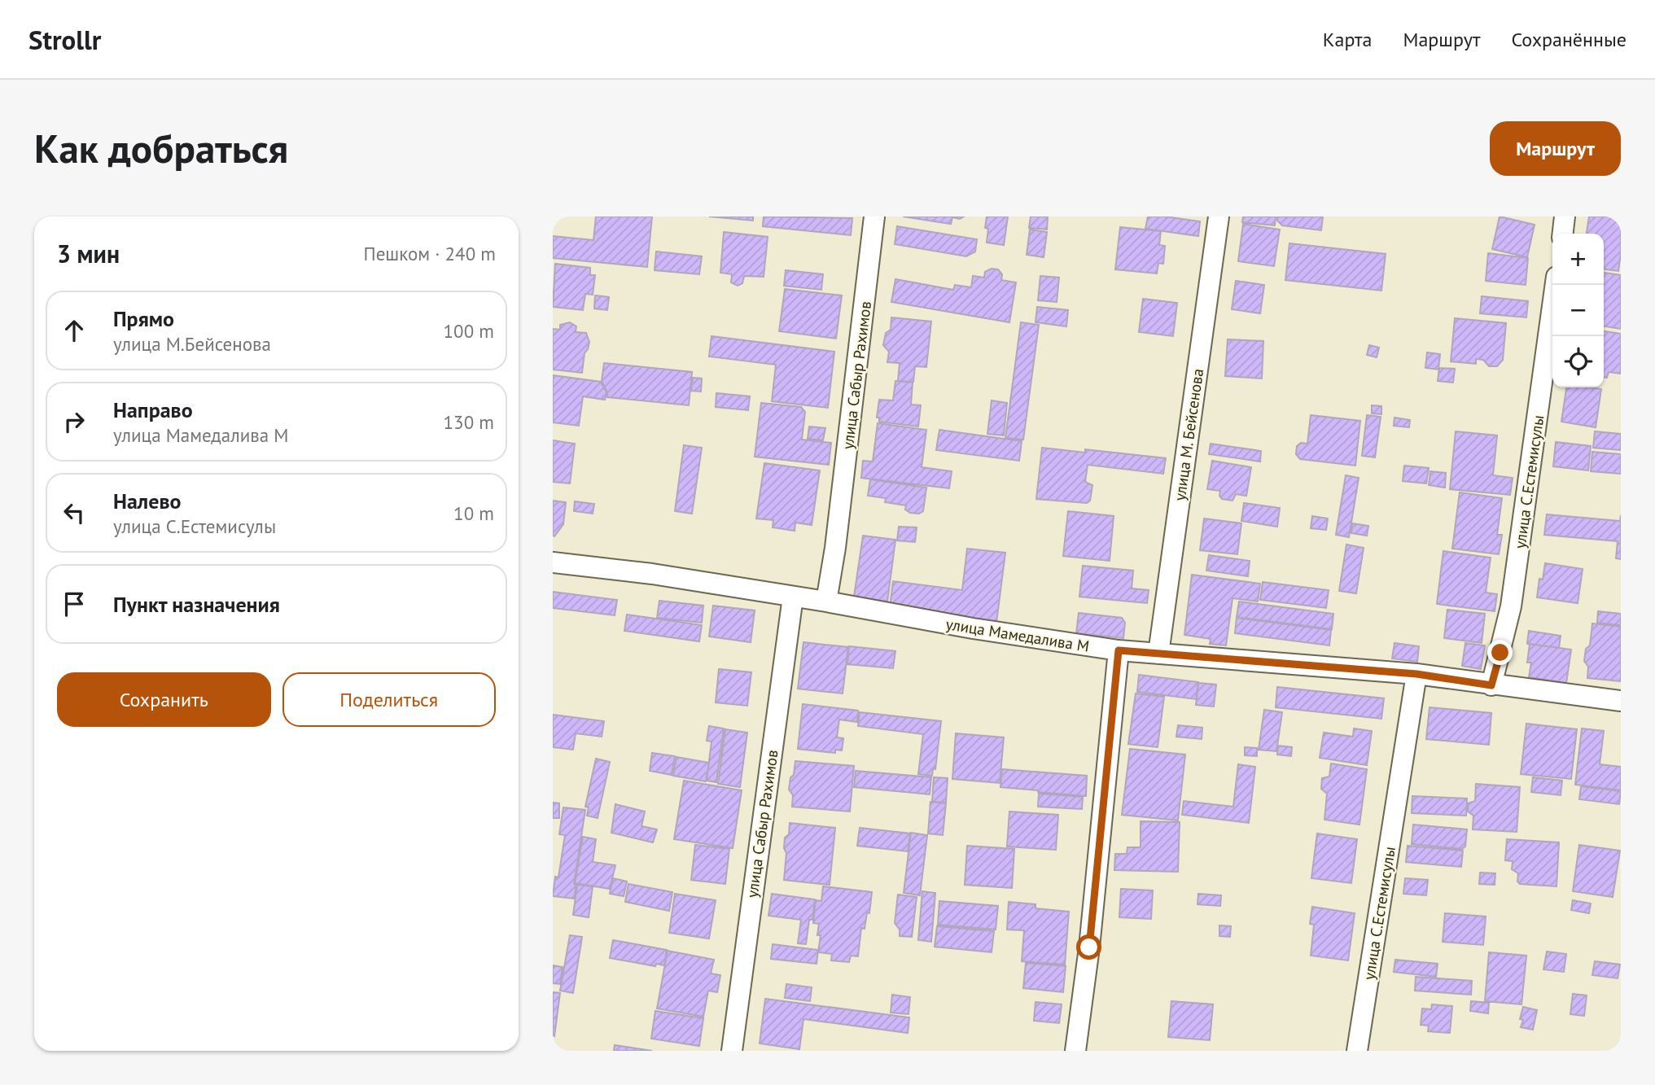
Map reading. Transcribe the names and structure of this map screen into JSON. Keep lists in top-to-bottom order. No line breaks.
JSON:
{"streets":{"street":["улица Сабыр Рахимов","улица М. Бейсенова","улица С.Естемисулы","улица Мамедалива М"]},"crossings":[["улица Сабыр Рахимов","улица Мамедалива М"],["улица М. Бейсенова","улица Мамедалива М"],["улица С.Естемисулы","улица Мамедалива М"]],"page":{"header":"Strollr","nav":["Карта","Маршрут","Сохранённые"],"buttons":["Маршрут",["Сохранить","Поделиться"]],"title":"Как добраться","heading":["3 мин","Пешком · 240 m"],"map_buttons":["+","−"],"list":[["Прямо","улица М.Бейсенова","100 m"],["Направо","улица Мамедалива М","130 m"],["Налево","улица С.Естемисулы","10 m"],"Пункт назначения"]}}
